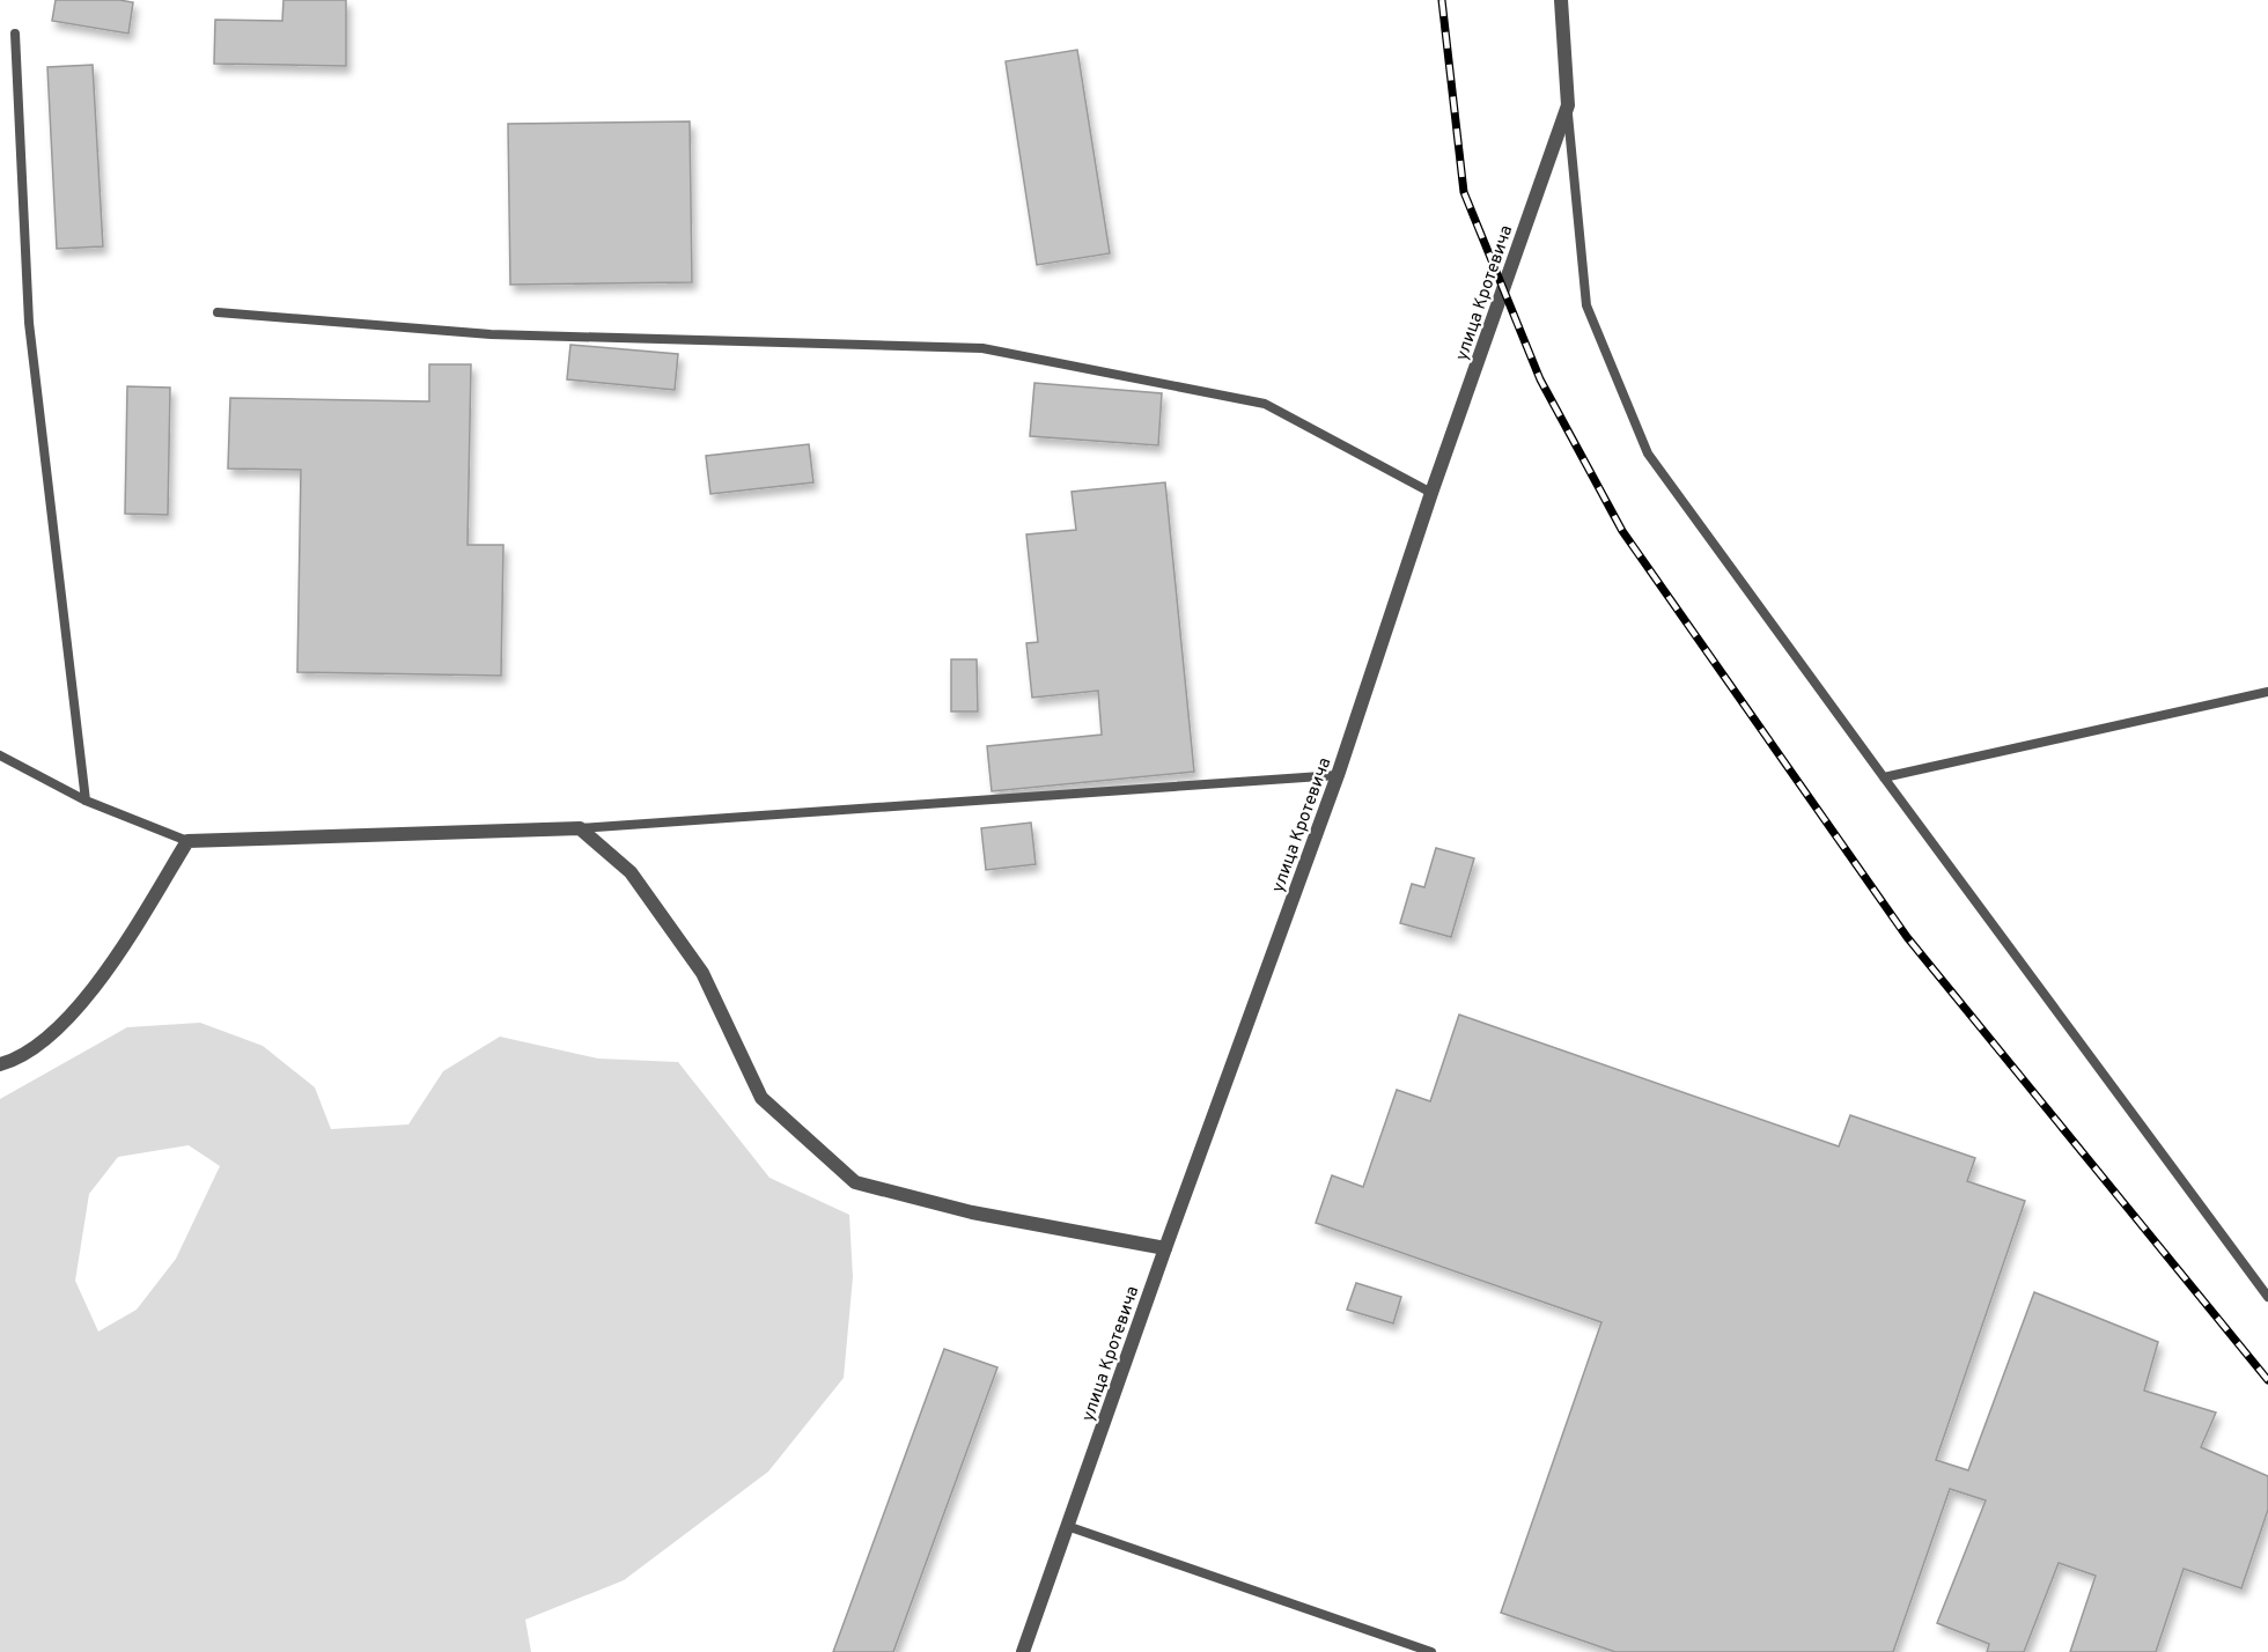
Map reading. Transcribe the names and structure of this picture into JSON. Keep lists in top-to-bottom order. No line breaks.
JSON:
{"streets":{"street":["улица Кротевича"]}}
